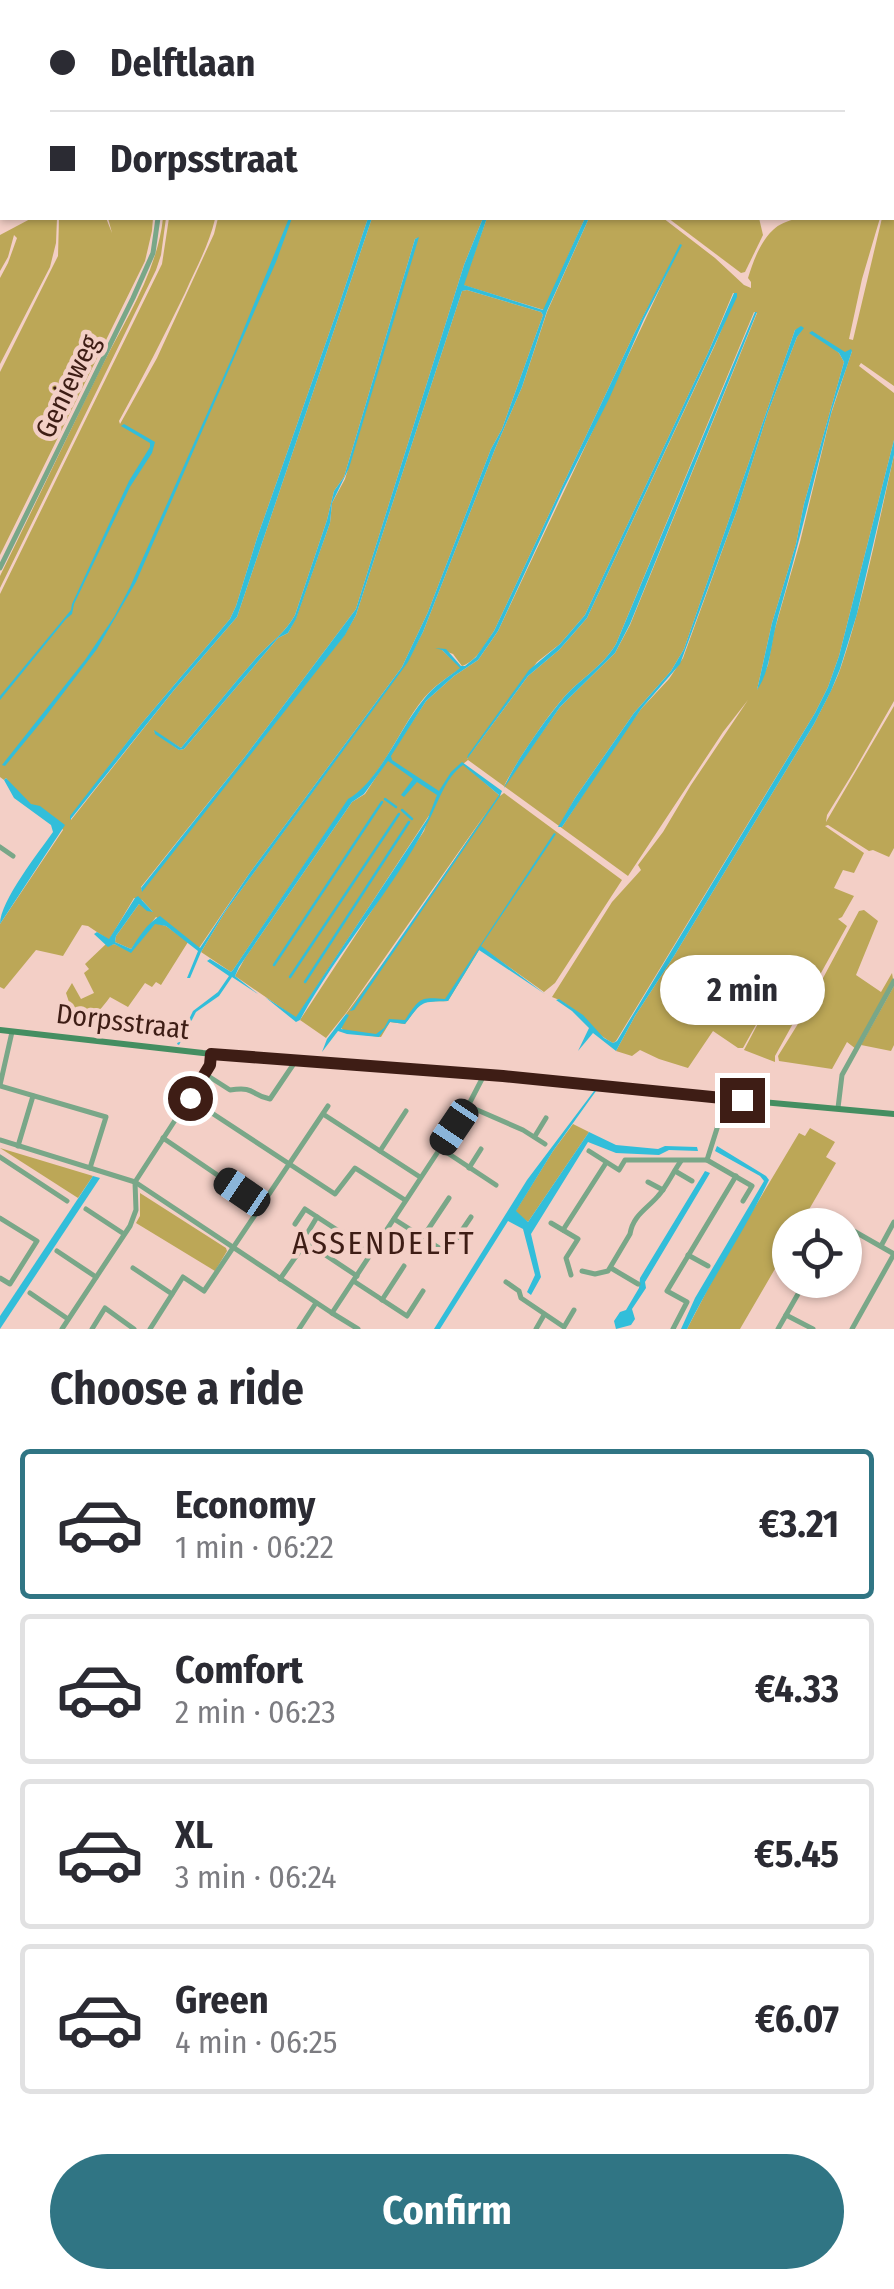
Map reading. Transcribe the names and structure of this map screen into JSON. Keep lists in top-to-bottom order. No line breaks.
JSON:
{"streets":{"street":["Genieweg","Dorpsstraat"]},"districts":["ASSENDELFT"],"page":{"banner":["Delftlaan","Dorpsstraat"],"bubble":"2 min","heading":"Choose a ride","list":[{"name":"Economy","note":"1 min · 06:22","value":"€3.21"},{"name":"Comfort","note":"2 min · 06:23","value":"€4.33"},{"name":"XL","note":"3 min · 06:24","value":"€5.45"},{"name":"Green","note":"4 min · 06:25","value":"€6.07"}],"buttons":"Confirm"}}
